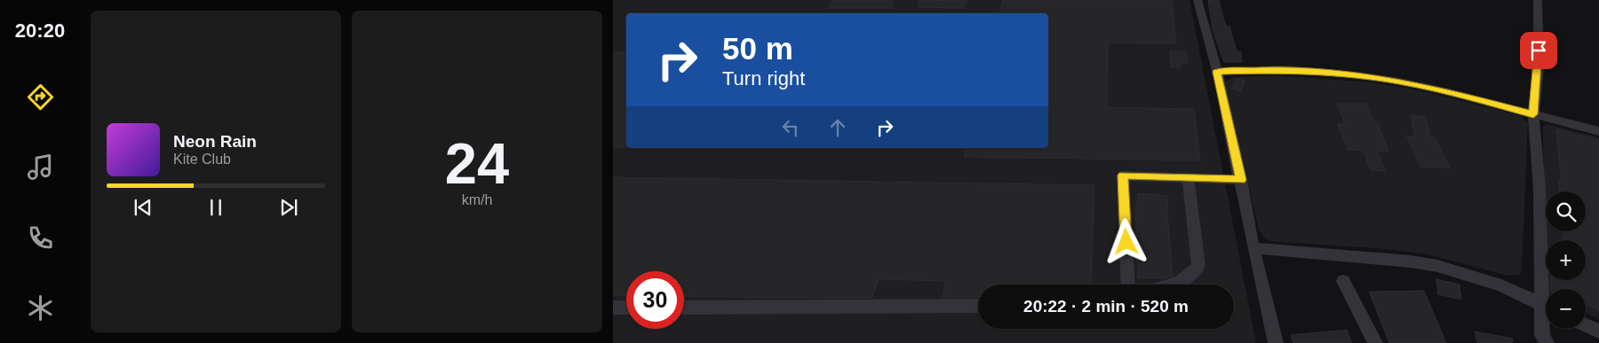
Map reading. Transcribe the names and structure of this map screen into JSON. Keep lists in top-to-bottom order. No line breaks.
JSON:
{"page":{"tabs":"20:20","tile":["24","km/h"],"turn":["50 m","Turn right"],"song":["Neon Rain","Kite Club"],"map_buttons":["+","−"],"limit":"30","trip":"20:22 · 2 min · 520 m"}}
